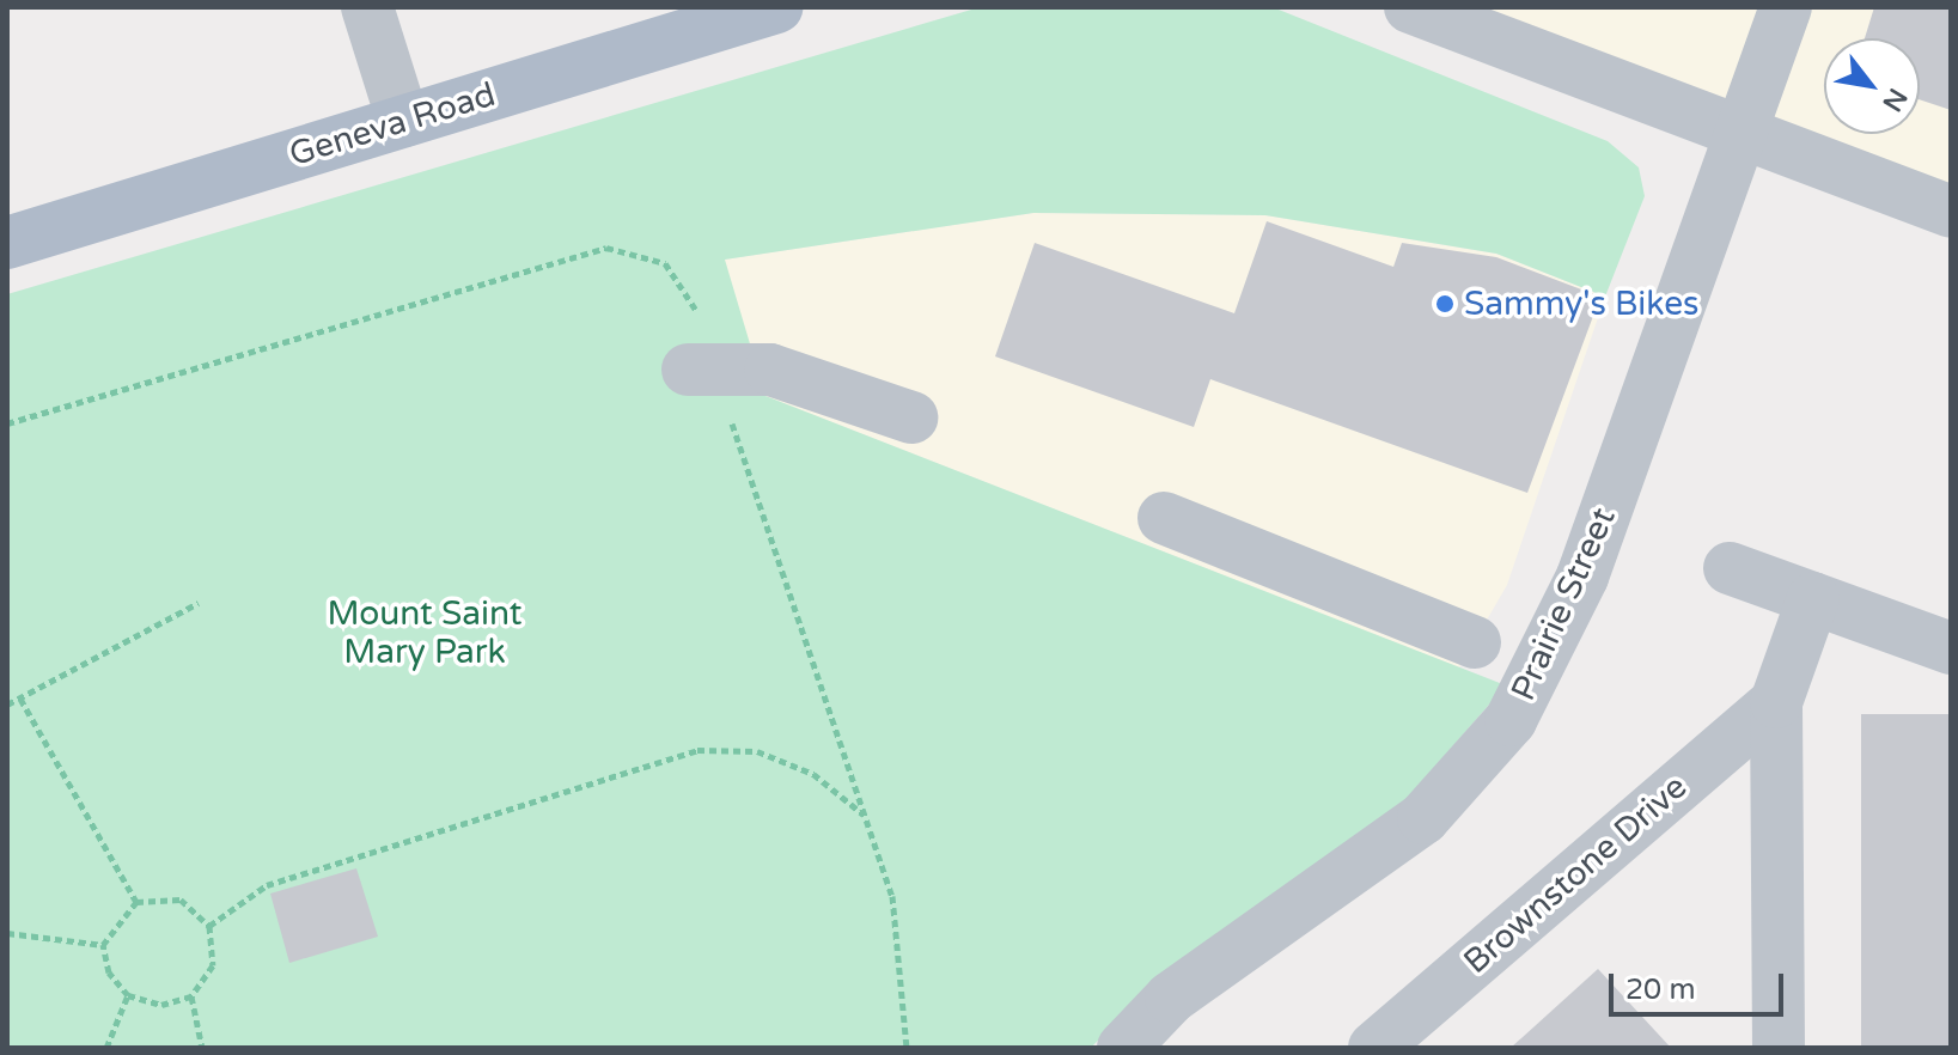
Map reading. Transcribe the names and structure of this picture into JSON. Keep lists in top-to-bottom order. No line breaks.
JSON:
{"streets":{"main road":["Geneva Road"],"street":["Prairie Street","Brownstone Drive"]},"parks":["Mount Saint Mary Park"],"places":["Sammy's Bikes"],"scale_bar":"20 m","north":"bottom right"}
